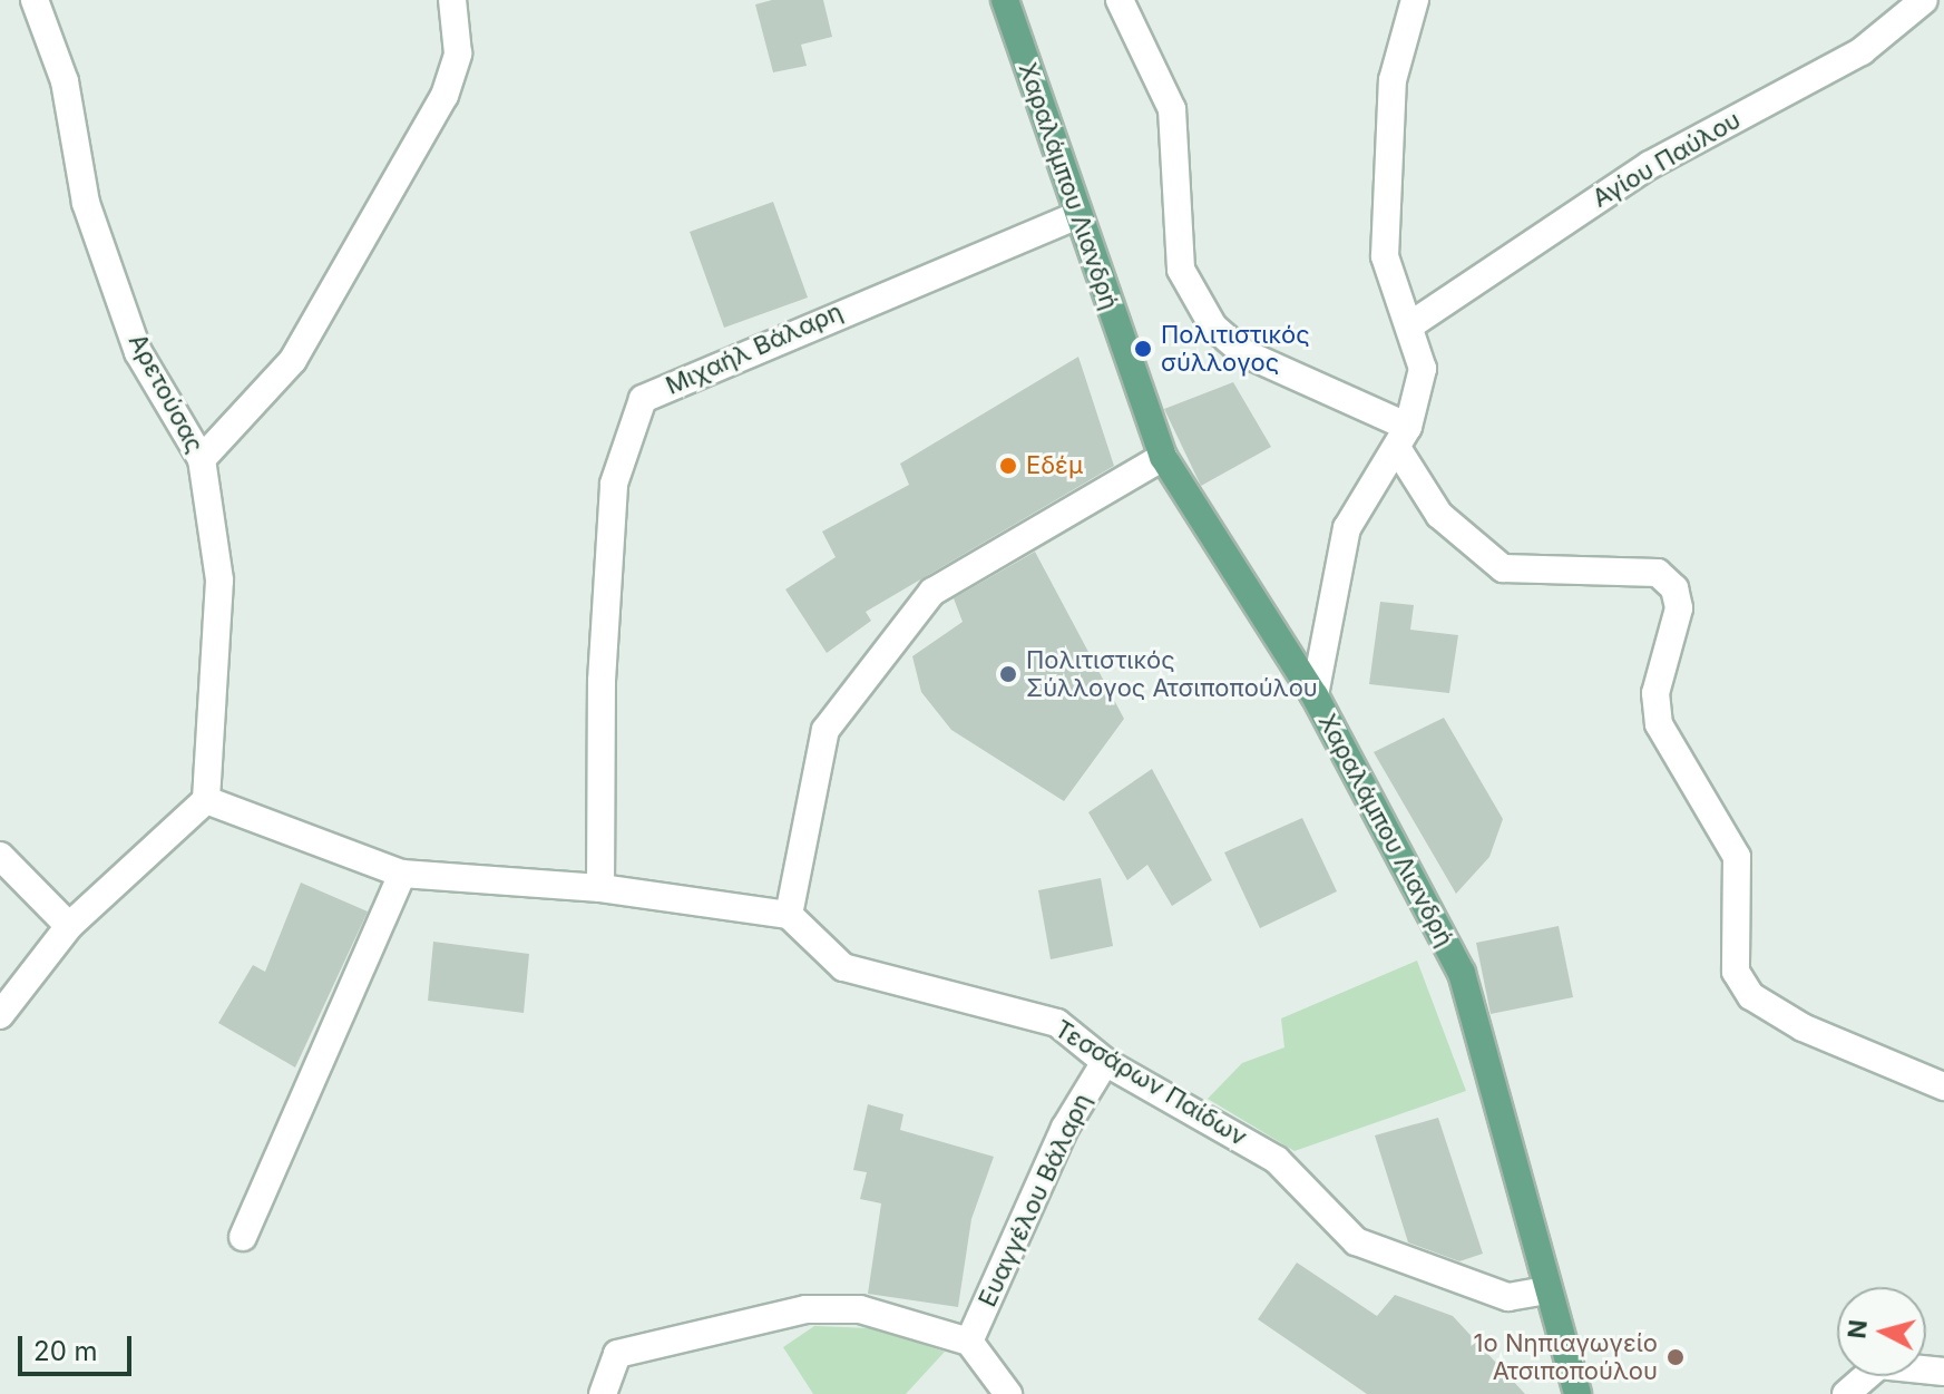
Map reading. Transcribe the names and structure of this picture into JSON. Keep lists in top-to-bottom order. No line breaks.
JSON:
{"streets":{"main road":["Χαραλάμπου Λιανδρή"],"street":["Αγίου Παύλου","Μιχαήλ Βάλαρη","Αρετούσας","Τεσσάρων Παίδων","Ευαγγέλου Βάλαρη"]},"crossings":[["Χαραλάμπου Λιανδρή","Μιχαήλ Βάλαρη"],["Χαραλάμπου Λιανδρή","Τεσσάρων Παίδων"],["Τεσσάρων Παίδων","Ευαγγέλου Βάλαρη"]],"places":["Πολιτιστικός σύλλογος","Εδέμ","Πολιτιστικός Σύλλογος Ατσιποπούλου","1ο Νηπιαγωγείο Ατσιποπούλου"],"scale_bar":"20 m","north":"left"}
